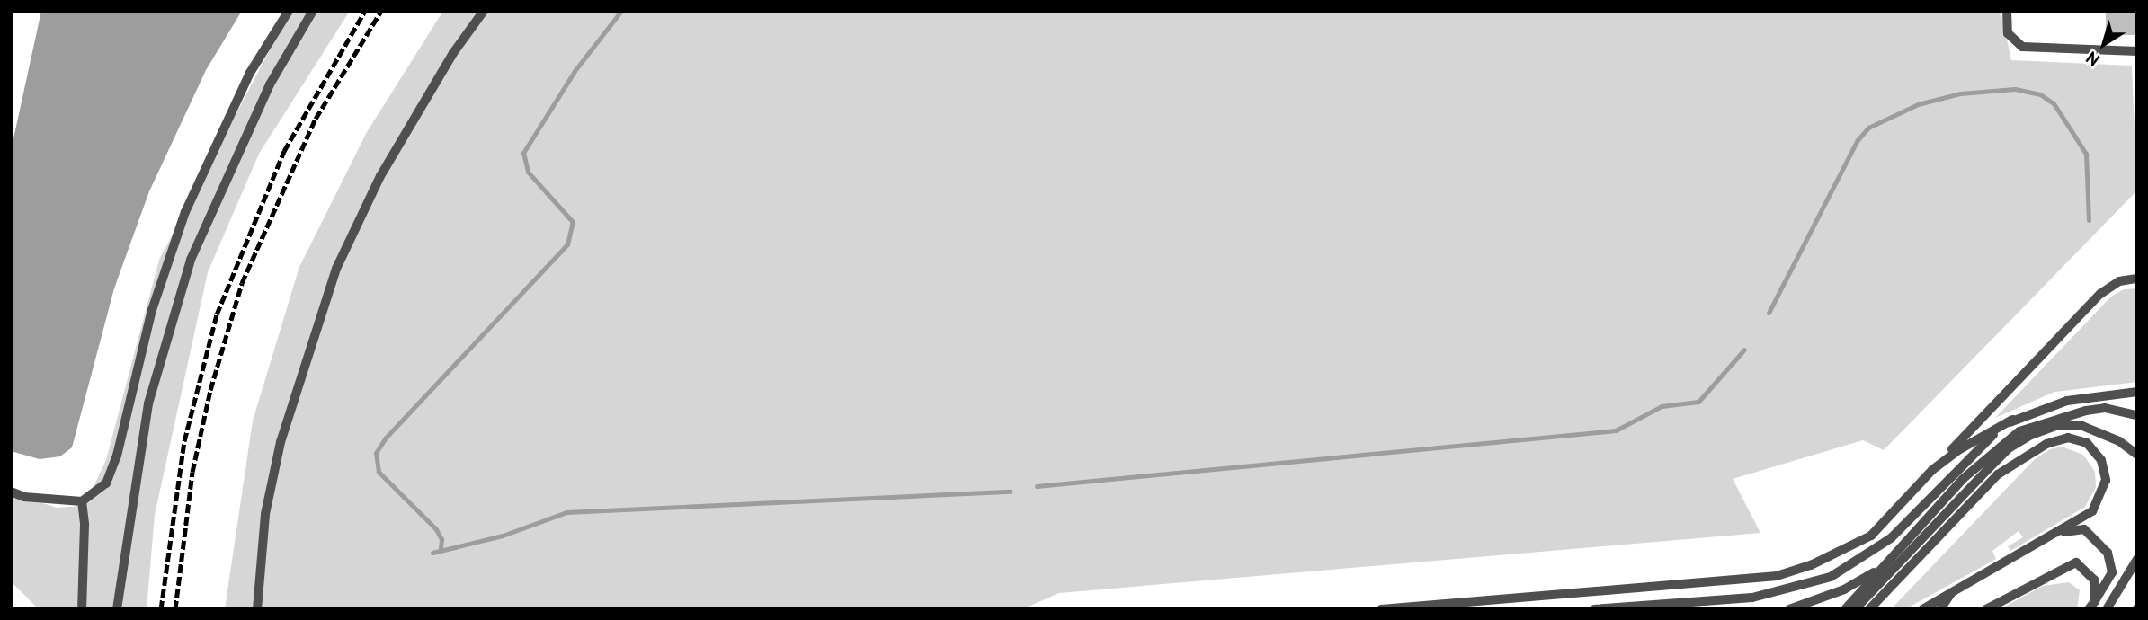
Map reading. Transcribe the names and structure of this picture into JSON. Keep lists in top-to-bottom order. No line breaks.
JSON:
{"north":"bottom left"}
